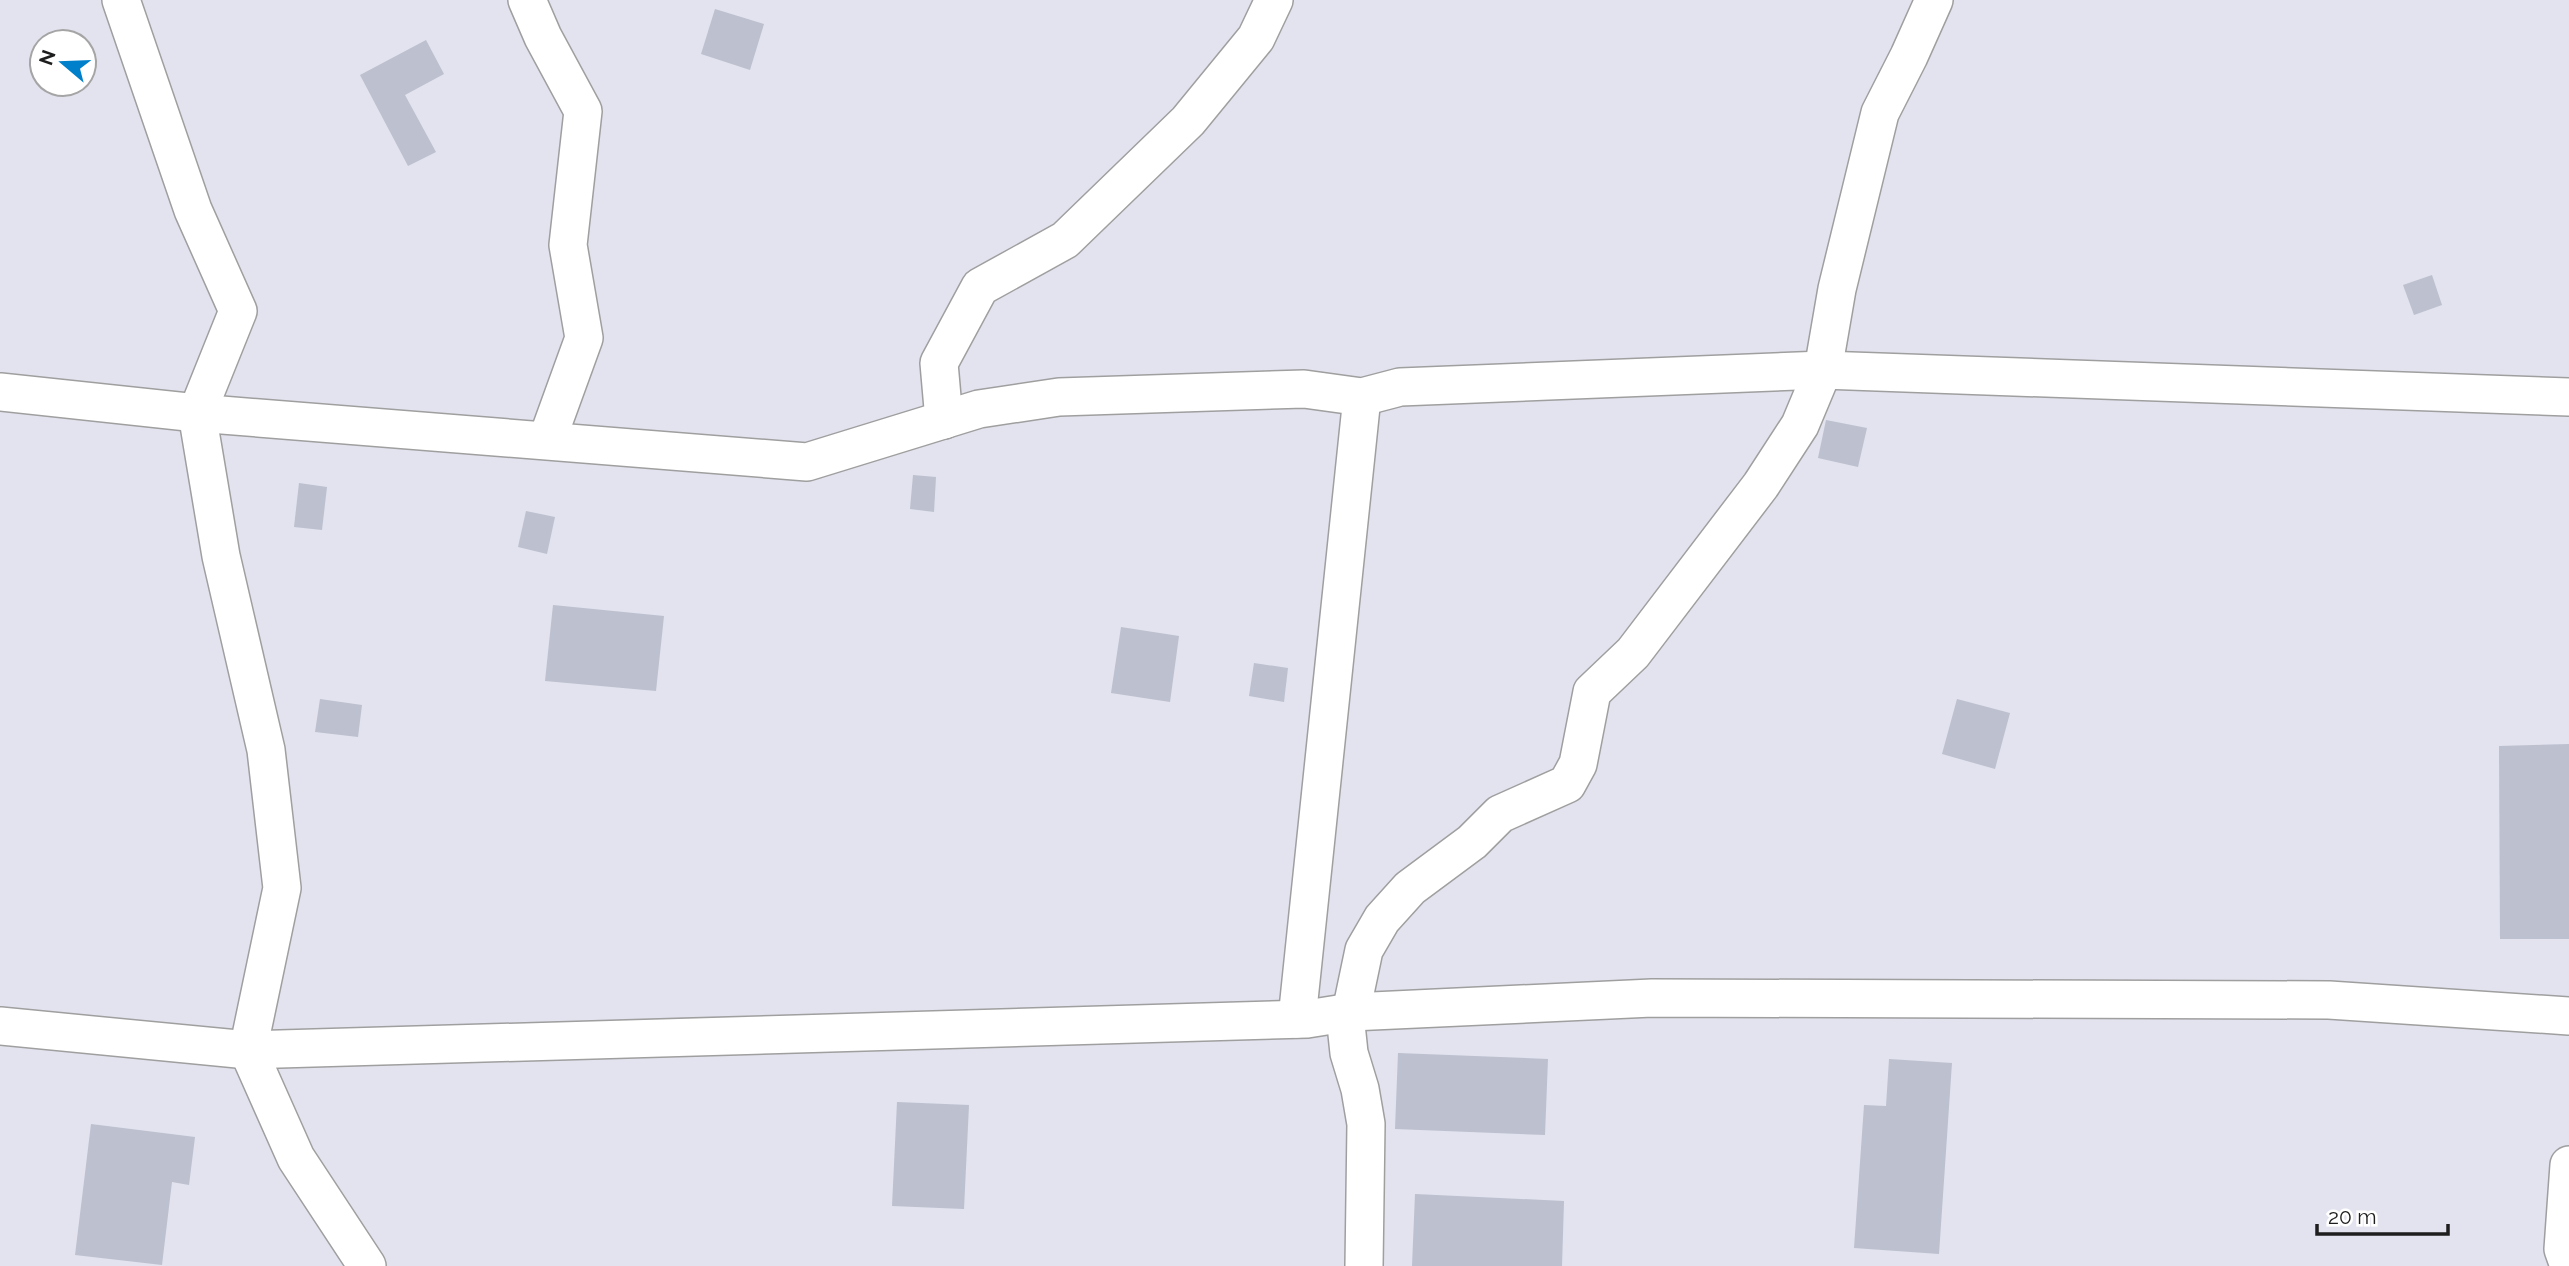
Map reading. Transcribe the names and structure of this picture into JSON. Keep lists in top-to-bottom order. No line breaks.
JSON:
{"scale_bar":"20 m","north":"left"}
